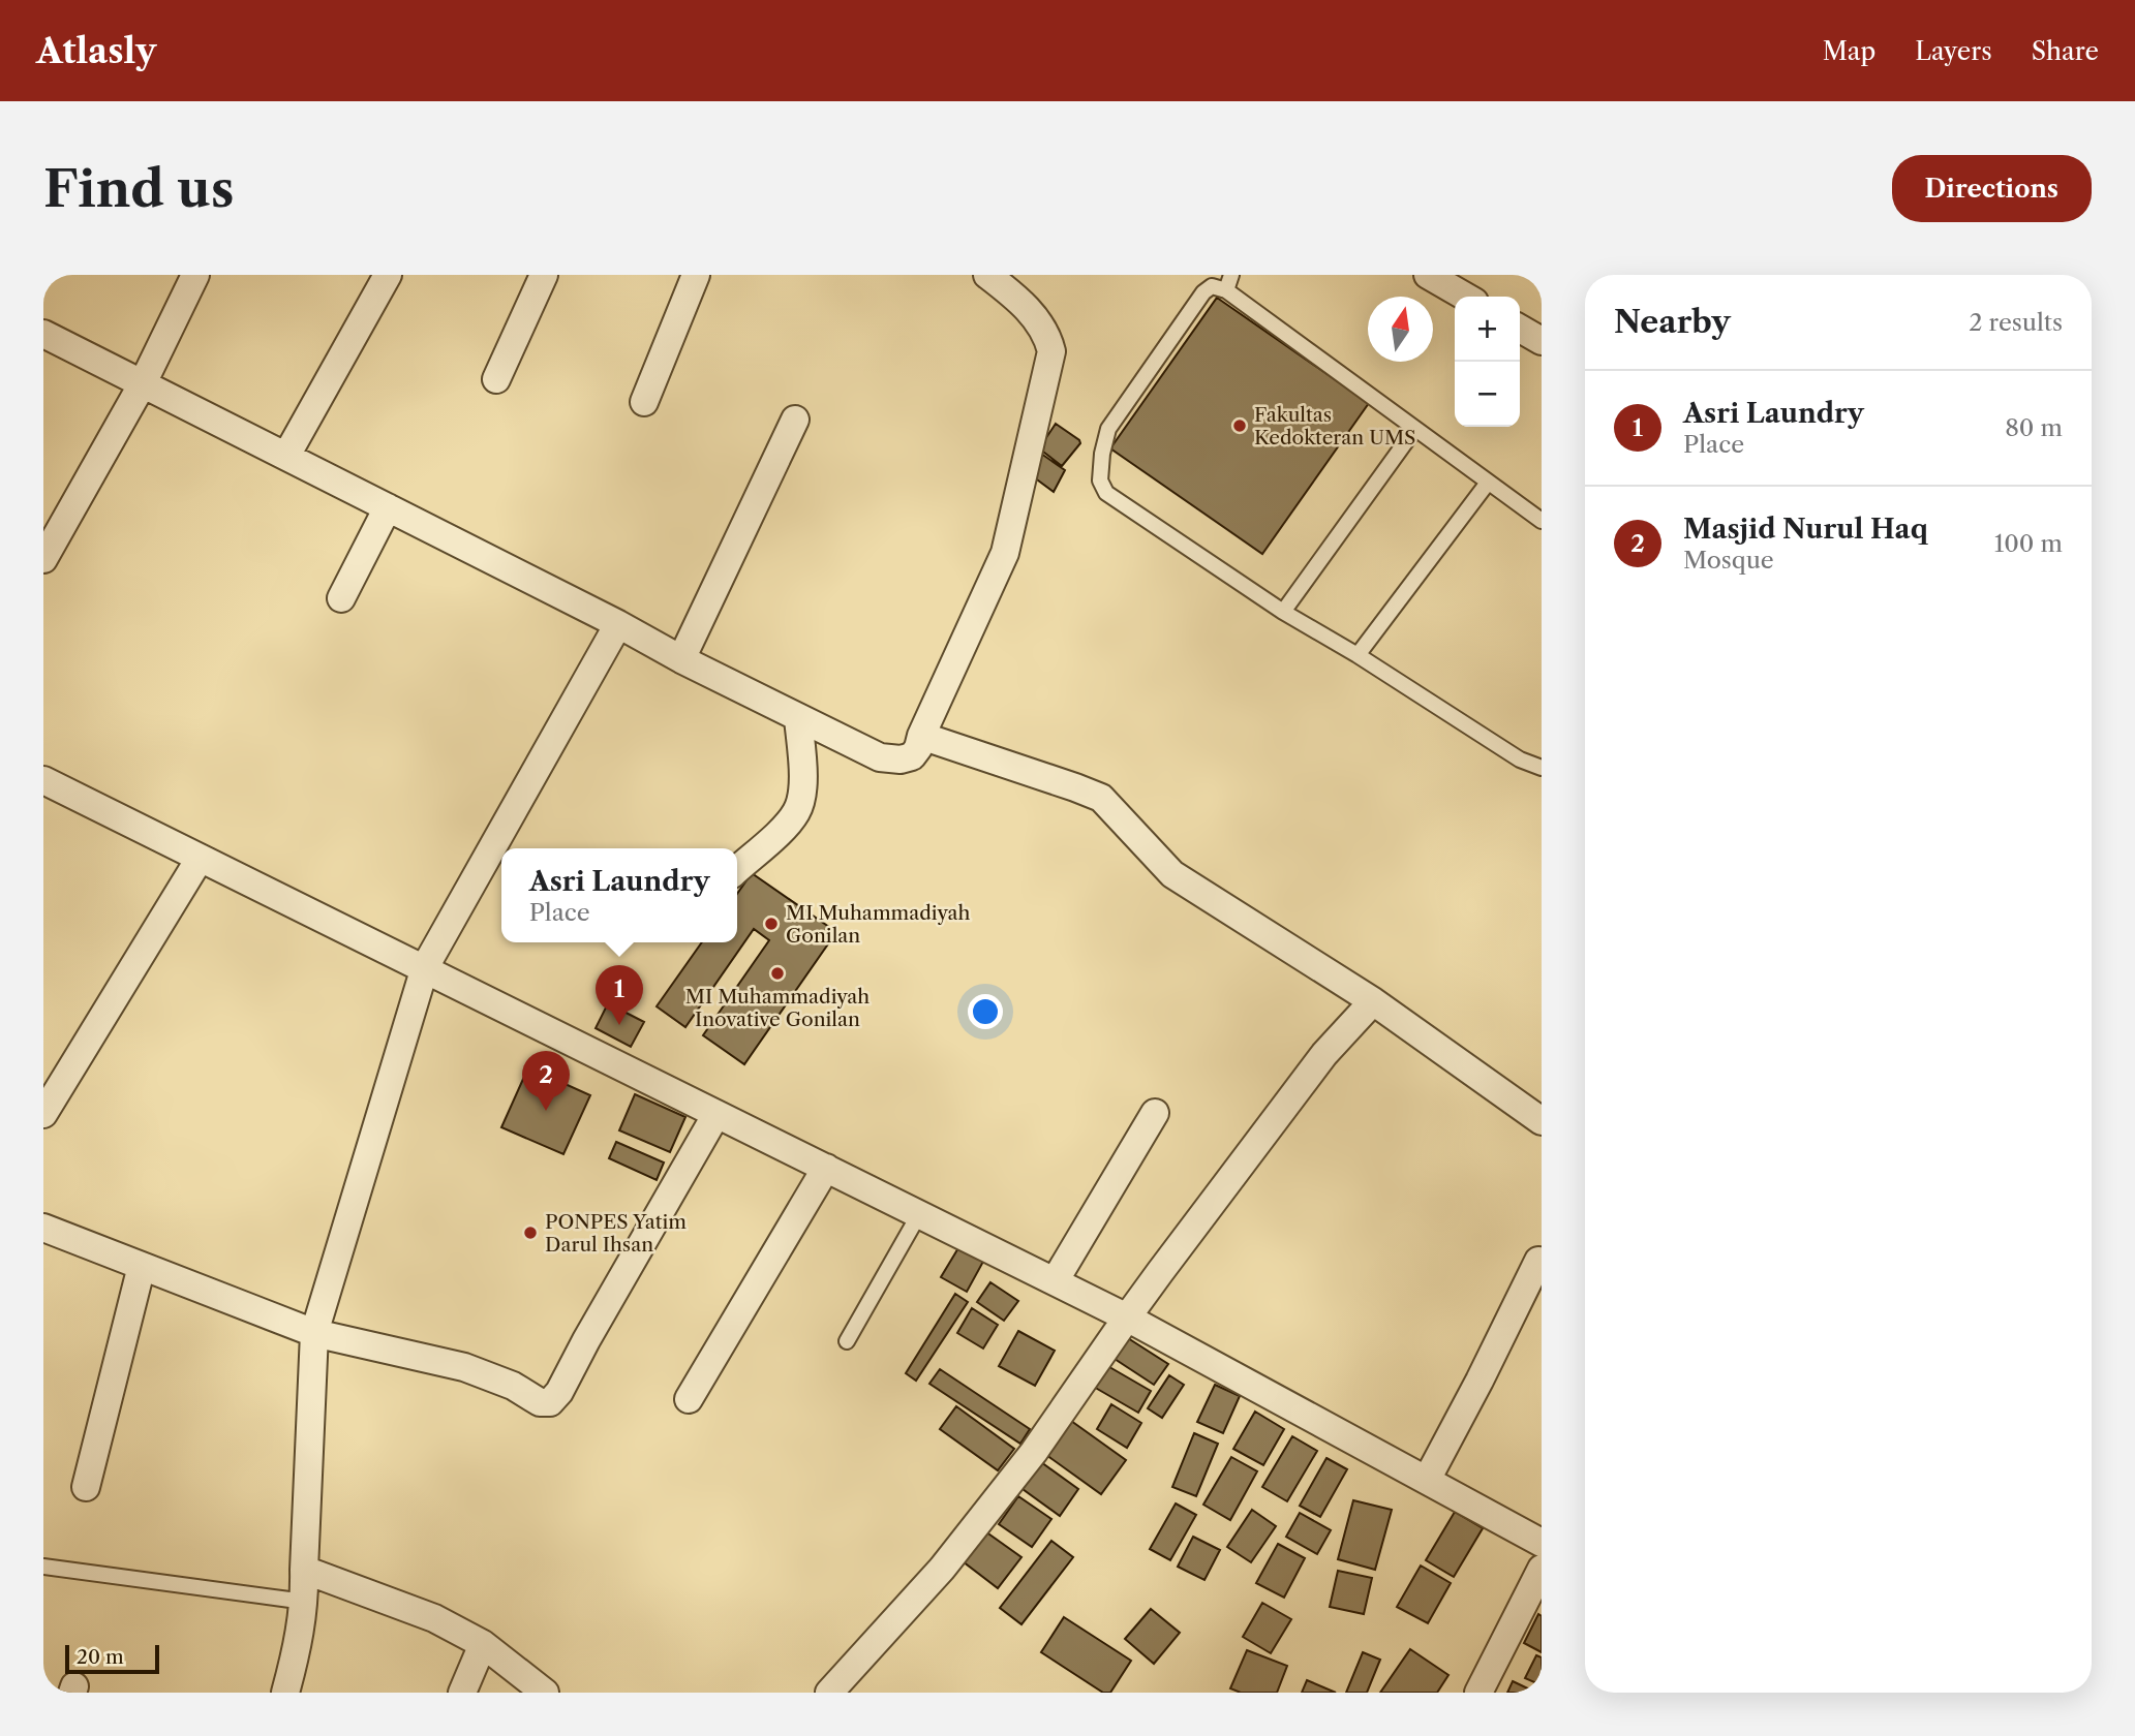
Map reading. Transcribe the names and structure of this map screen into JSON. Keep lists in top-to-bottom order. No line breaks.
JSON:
{"places":["Fakultas Kedokteran UMS","MI Muhammadiyah Gonilan","MI Muhammadiyah Inovative Gonilan","PONPES Yatim Darul Ihsan"],"scale_bar":"20 m","north":"top","page":{"header":"Atlasly","nav":["Map","Layers","Share"],"buttons":"Directions","title":"Find us","heading":["Nearby","2 results"],"map_buttons":["+","−"],"list":[{"mark":"1","name":"Asri Laundry","note":"Place","value":"80 m"},{"mark":"2","name":"Masjid Nurul Haq","note":"Mosque","value":"100 m"}],"popup":["Asri Laundry","Place"],"pins":["1","2"],"scale":"20 m"}}
